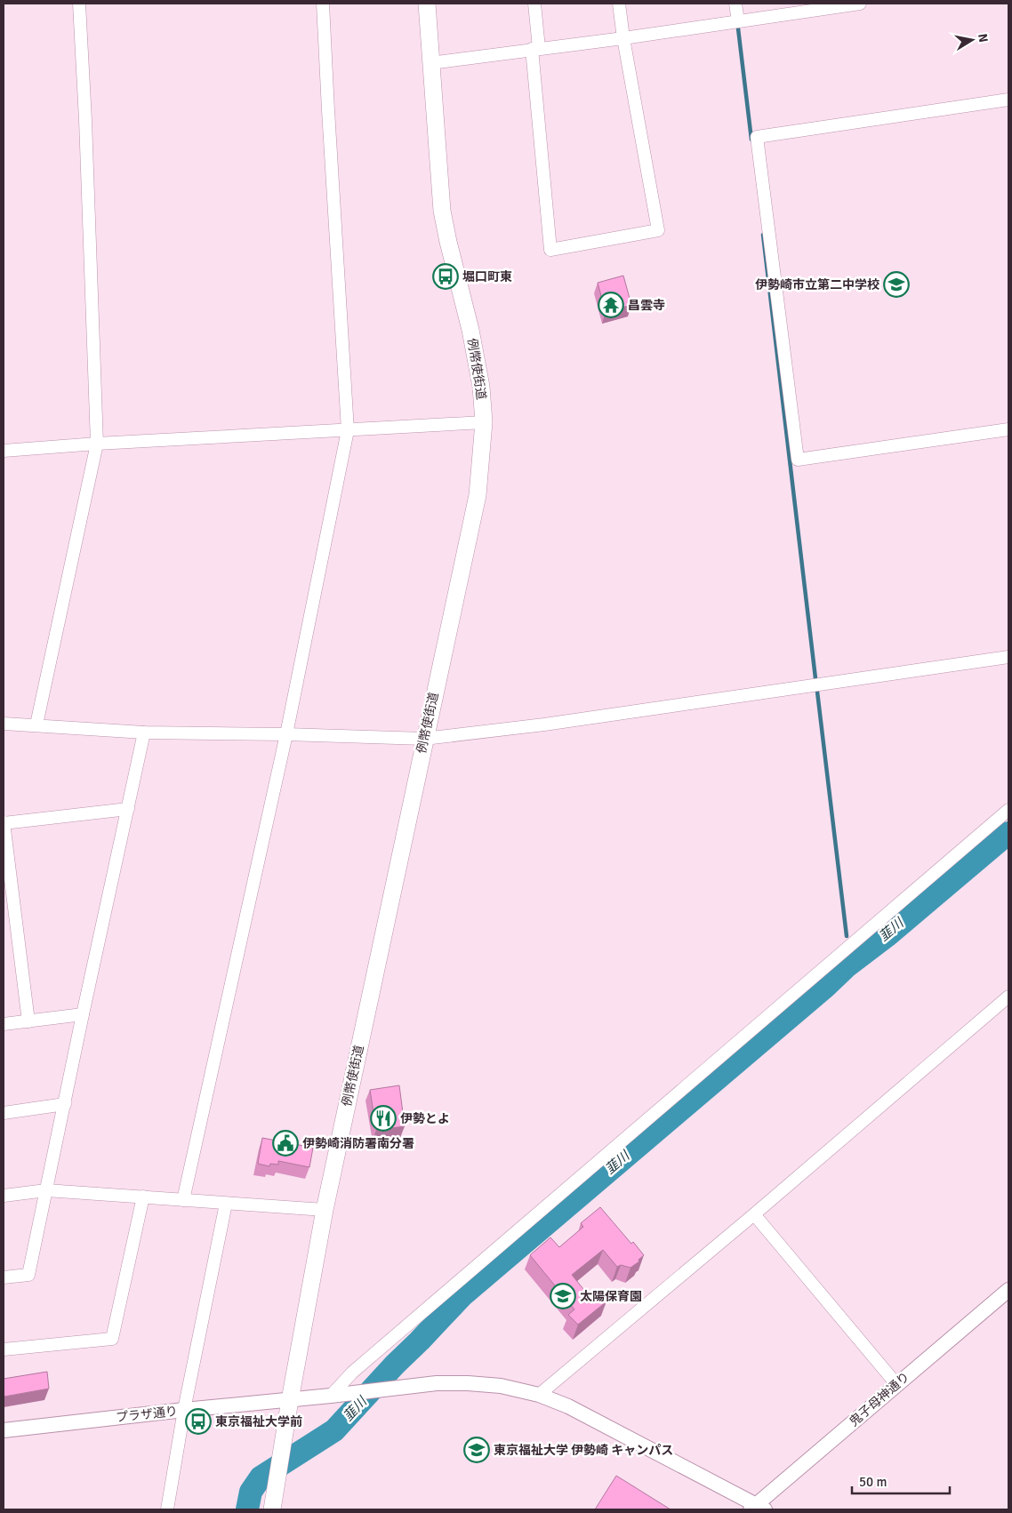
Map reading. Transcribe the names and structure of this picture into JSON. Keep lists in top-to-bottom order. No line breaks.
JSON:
{"streets":{"main road":["例幣使街道"],"street":["鬼子母神通り","プラザ通り"]},"crossings":[["例幣使街道","プラザ通り"],["鬼子母神通り","プラザ通り"]],"water":["韮川"],"places":{"bus stop":["堀口町東","東京福祉大学前"],"school or university":["伊勢崎市立第二中学校","太陽保育園","東京福祉大学 伊勢崎 キャンパス"],"temple":["昌雲寺"],"restaurant":["伊勢とよ"],"public building":["伊勢崎消防署南分署"]},"scale_bar":"50 m","north":"right"}
